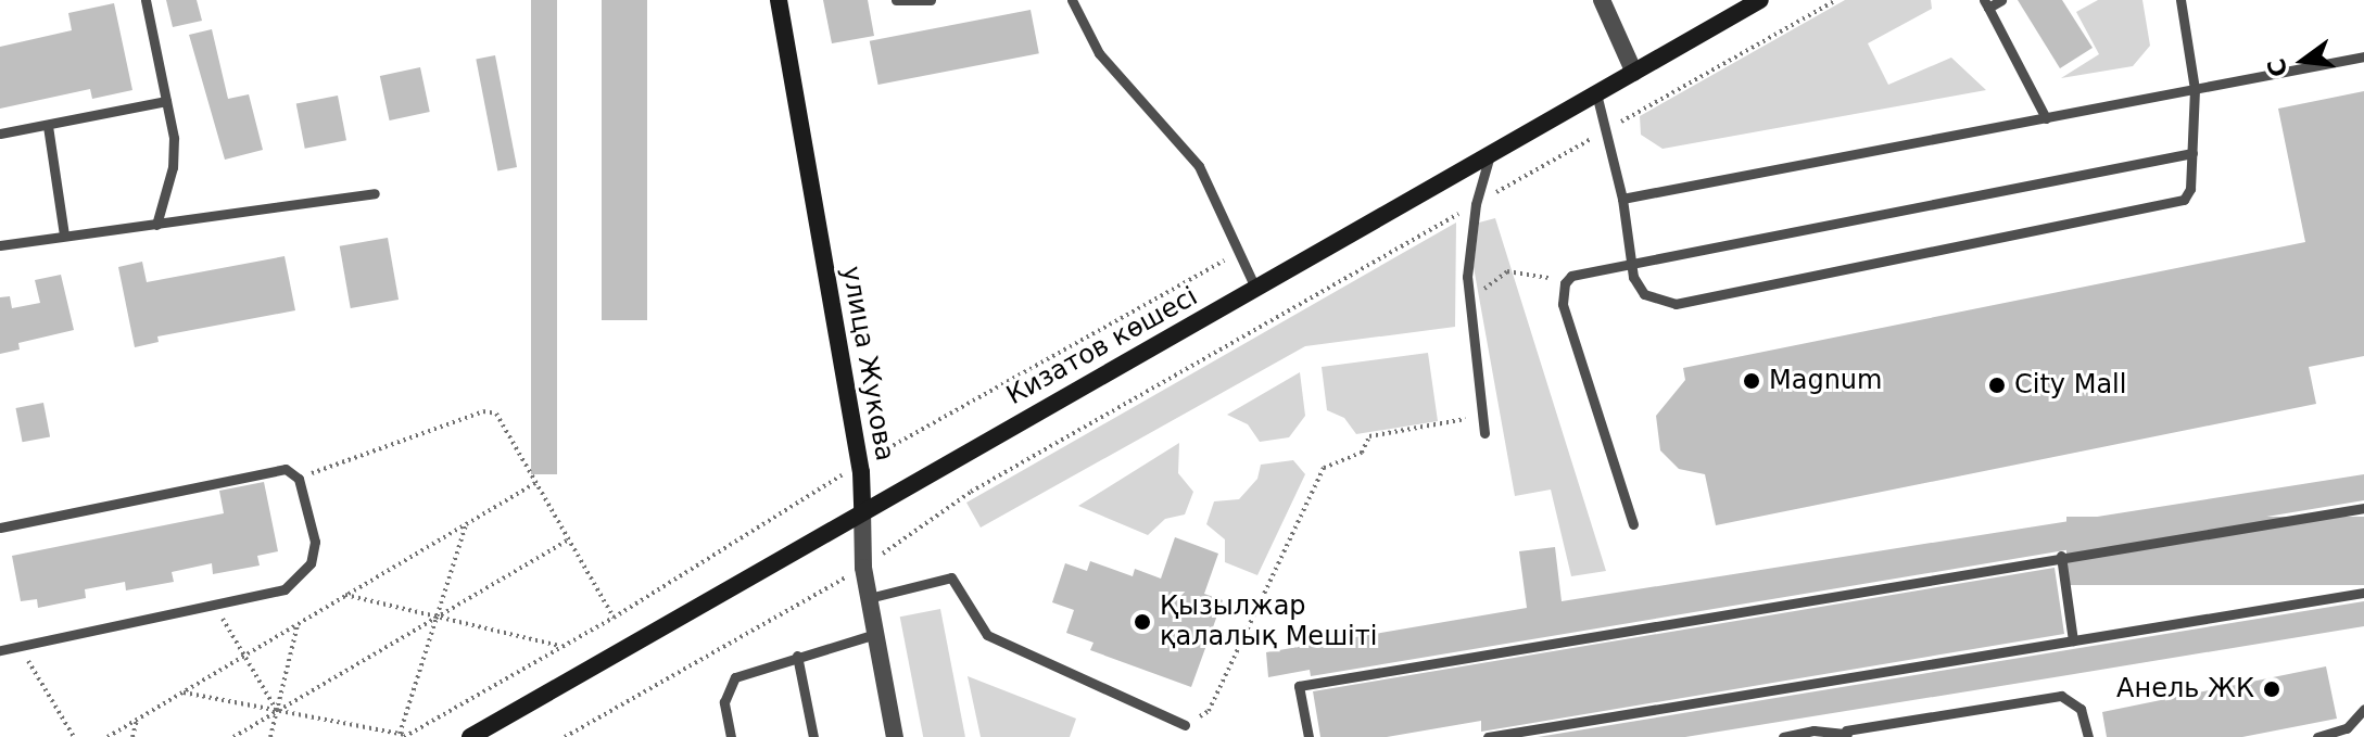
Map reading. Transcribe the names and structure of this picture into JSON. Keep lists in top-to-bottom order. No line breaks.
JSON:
{"streets":{"main road":["Кизатов көшесі","улица Жукова"]},"crossings":[["Кизатов көшесі","улица Жукова"]],"places":["Magnum","City Mall","Қызылжар қалалық Мешіті","Анель ЖК"],"north":"left"}
